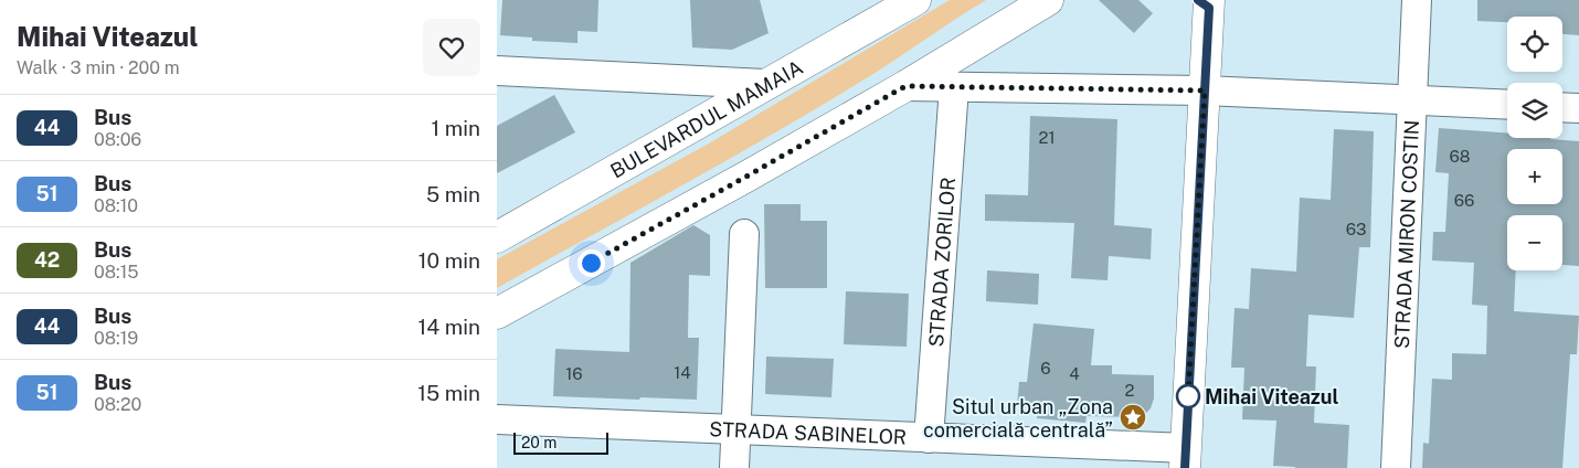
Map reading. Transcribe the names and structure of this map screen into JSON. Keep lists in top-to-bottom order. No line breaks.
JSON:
{"streets":{"main road":["BULEVARDUL MAMAIA"],"street":["STRADA MIRON COSTIN","STRADA ZORILOR","STRADA SABINELOR"]},"crossings":[["STRADA ZORILOR","STRADA SABINELOR"]],"places":{"other":["Mihai Viteazul"],"place":["Situl urban „Zona comercială centrală”"]},"lines":["bus line 44"],"house_numbers":["21","68","66","63","6","14","16","4","2"],"scale_bar":"20 m","page":{"heading":["Mihai Viteazul","Walk · 3 min · 200 m"],"map_buttons":["+","−"],"list":[{"mark":"44","name":"Bus","note":"08:06","value":"1 min"},{"mark":"51","name":"Bus","note":"08:10","value":"5 min"},{"mark":"42","name":"Bus","note":"08:15","value":"10 min"},{"mark":"44","name":"Bus","note":"08:19","value":"14 min"},{"mark":"51","name":"Bus","note":"08:20","value":"15 min"}],"scale":"20 m"}}
